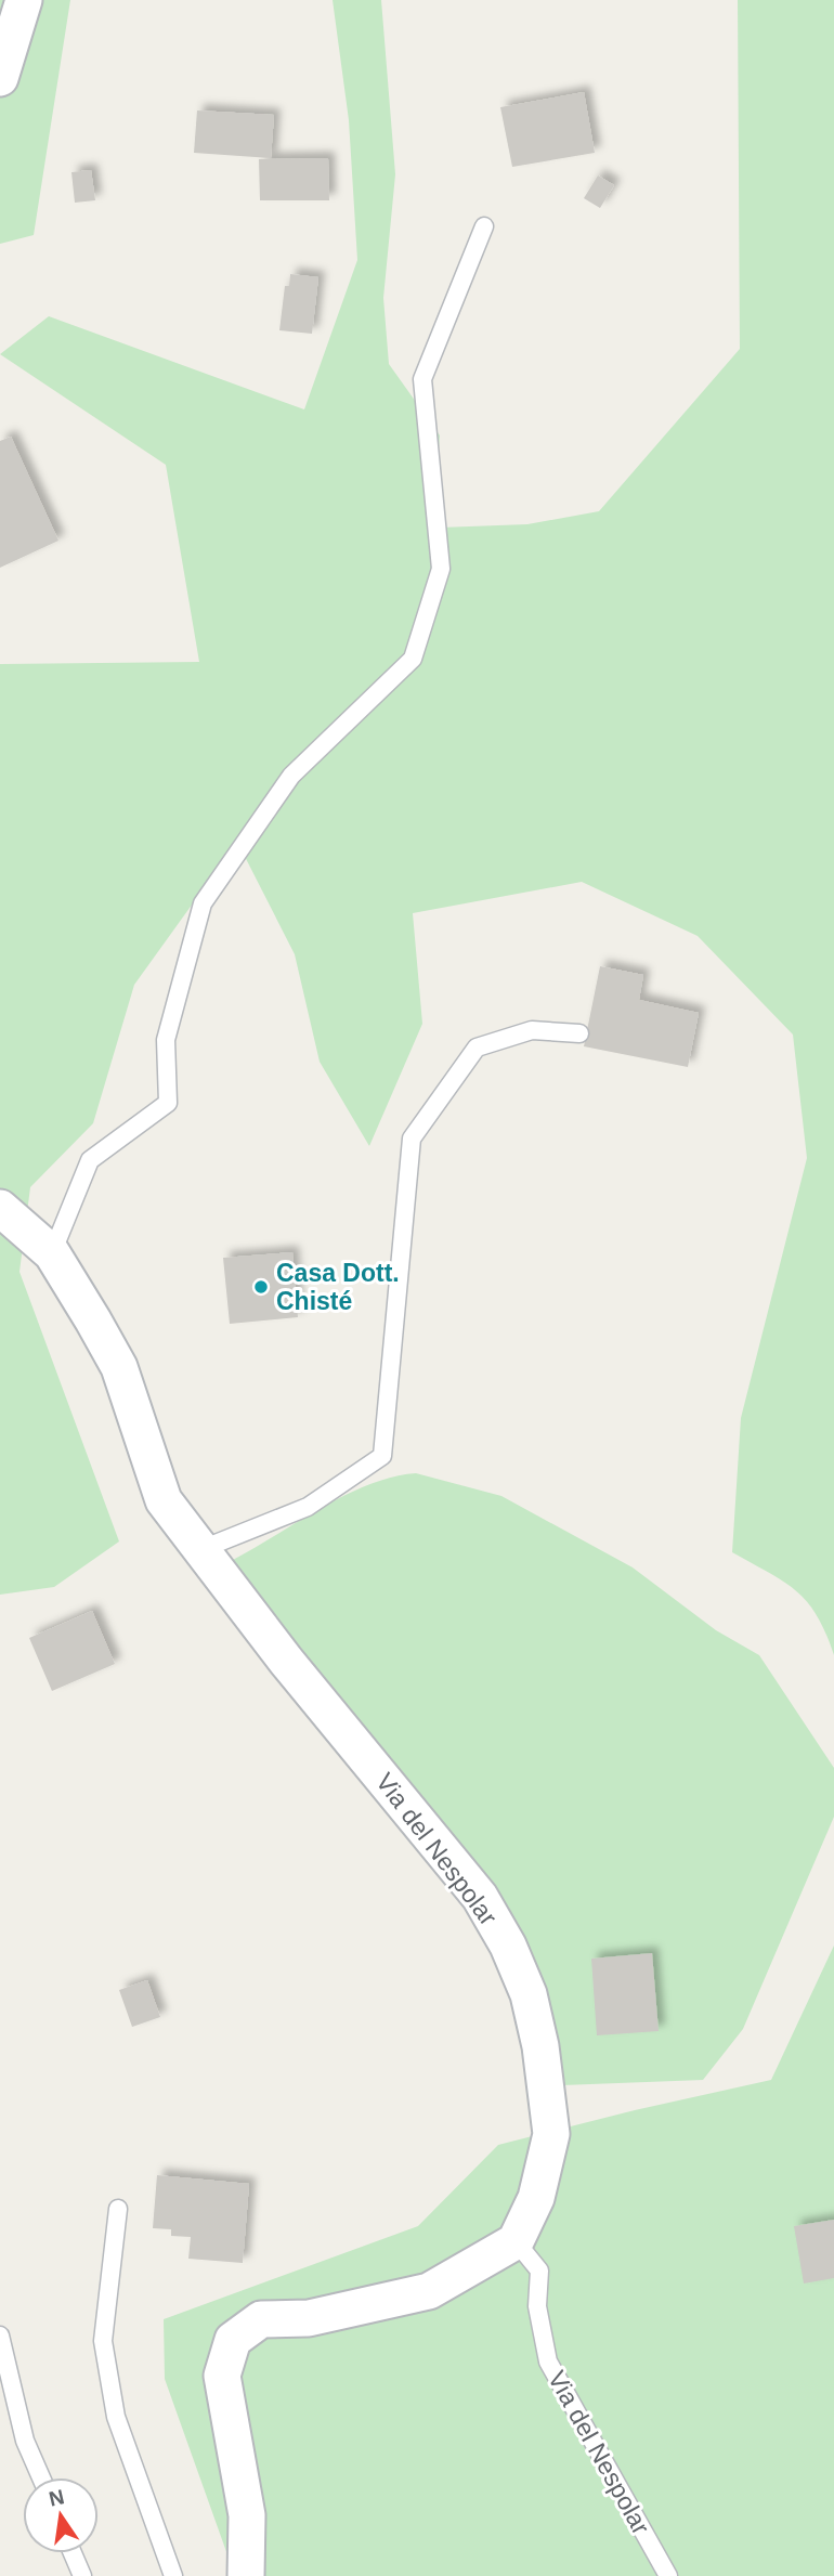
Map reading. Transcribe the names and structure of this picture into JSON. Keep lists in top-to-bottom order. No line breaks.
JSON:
{"streets":{"street":["Via del Nespolar"]},"places":["Casa Dott. Chisté"],"north":"top"}
